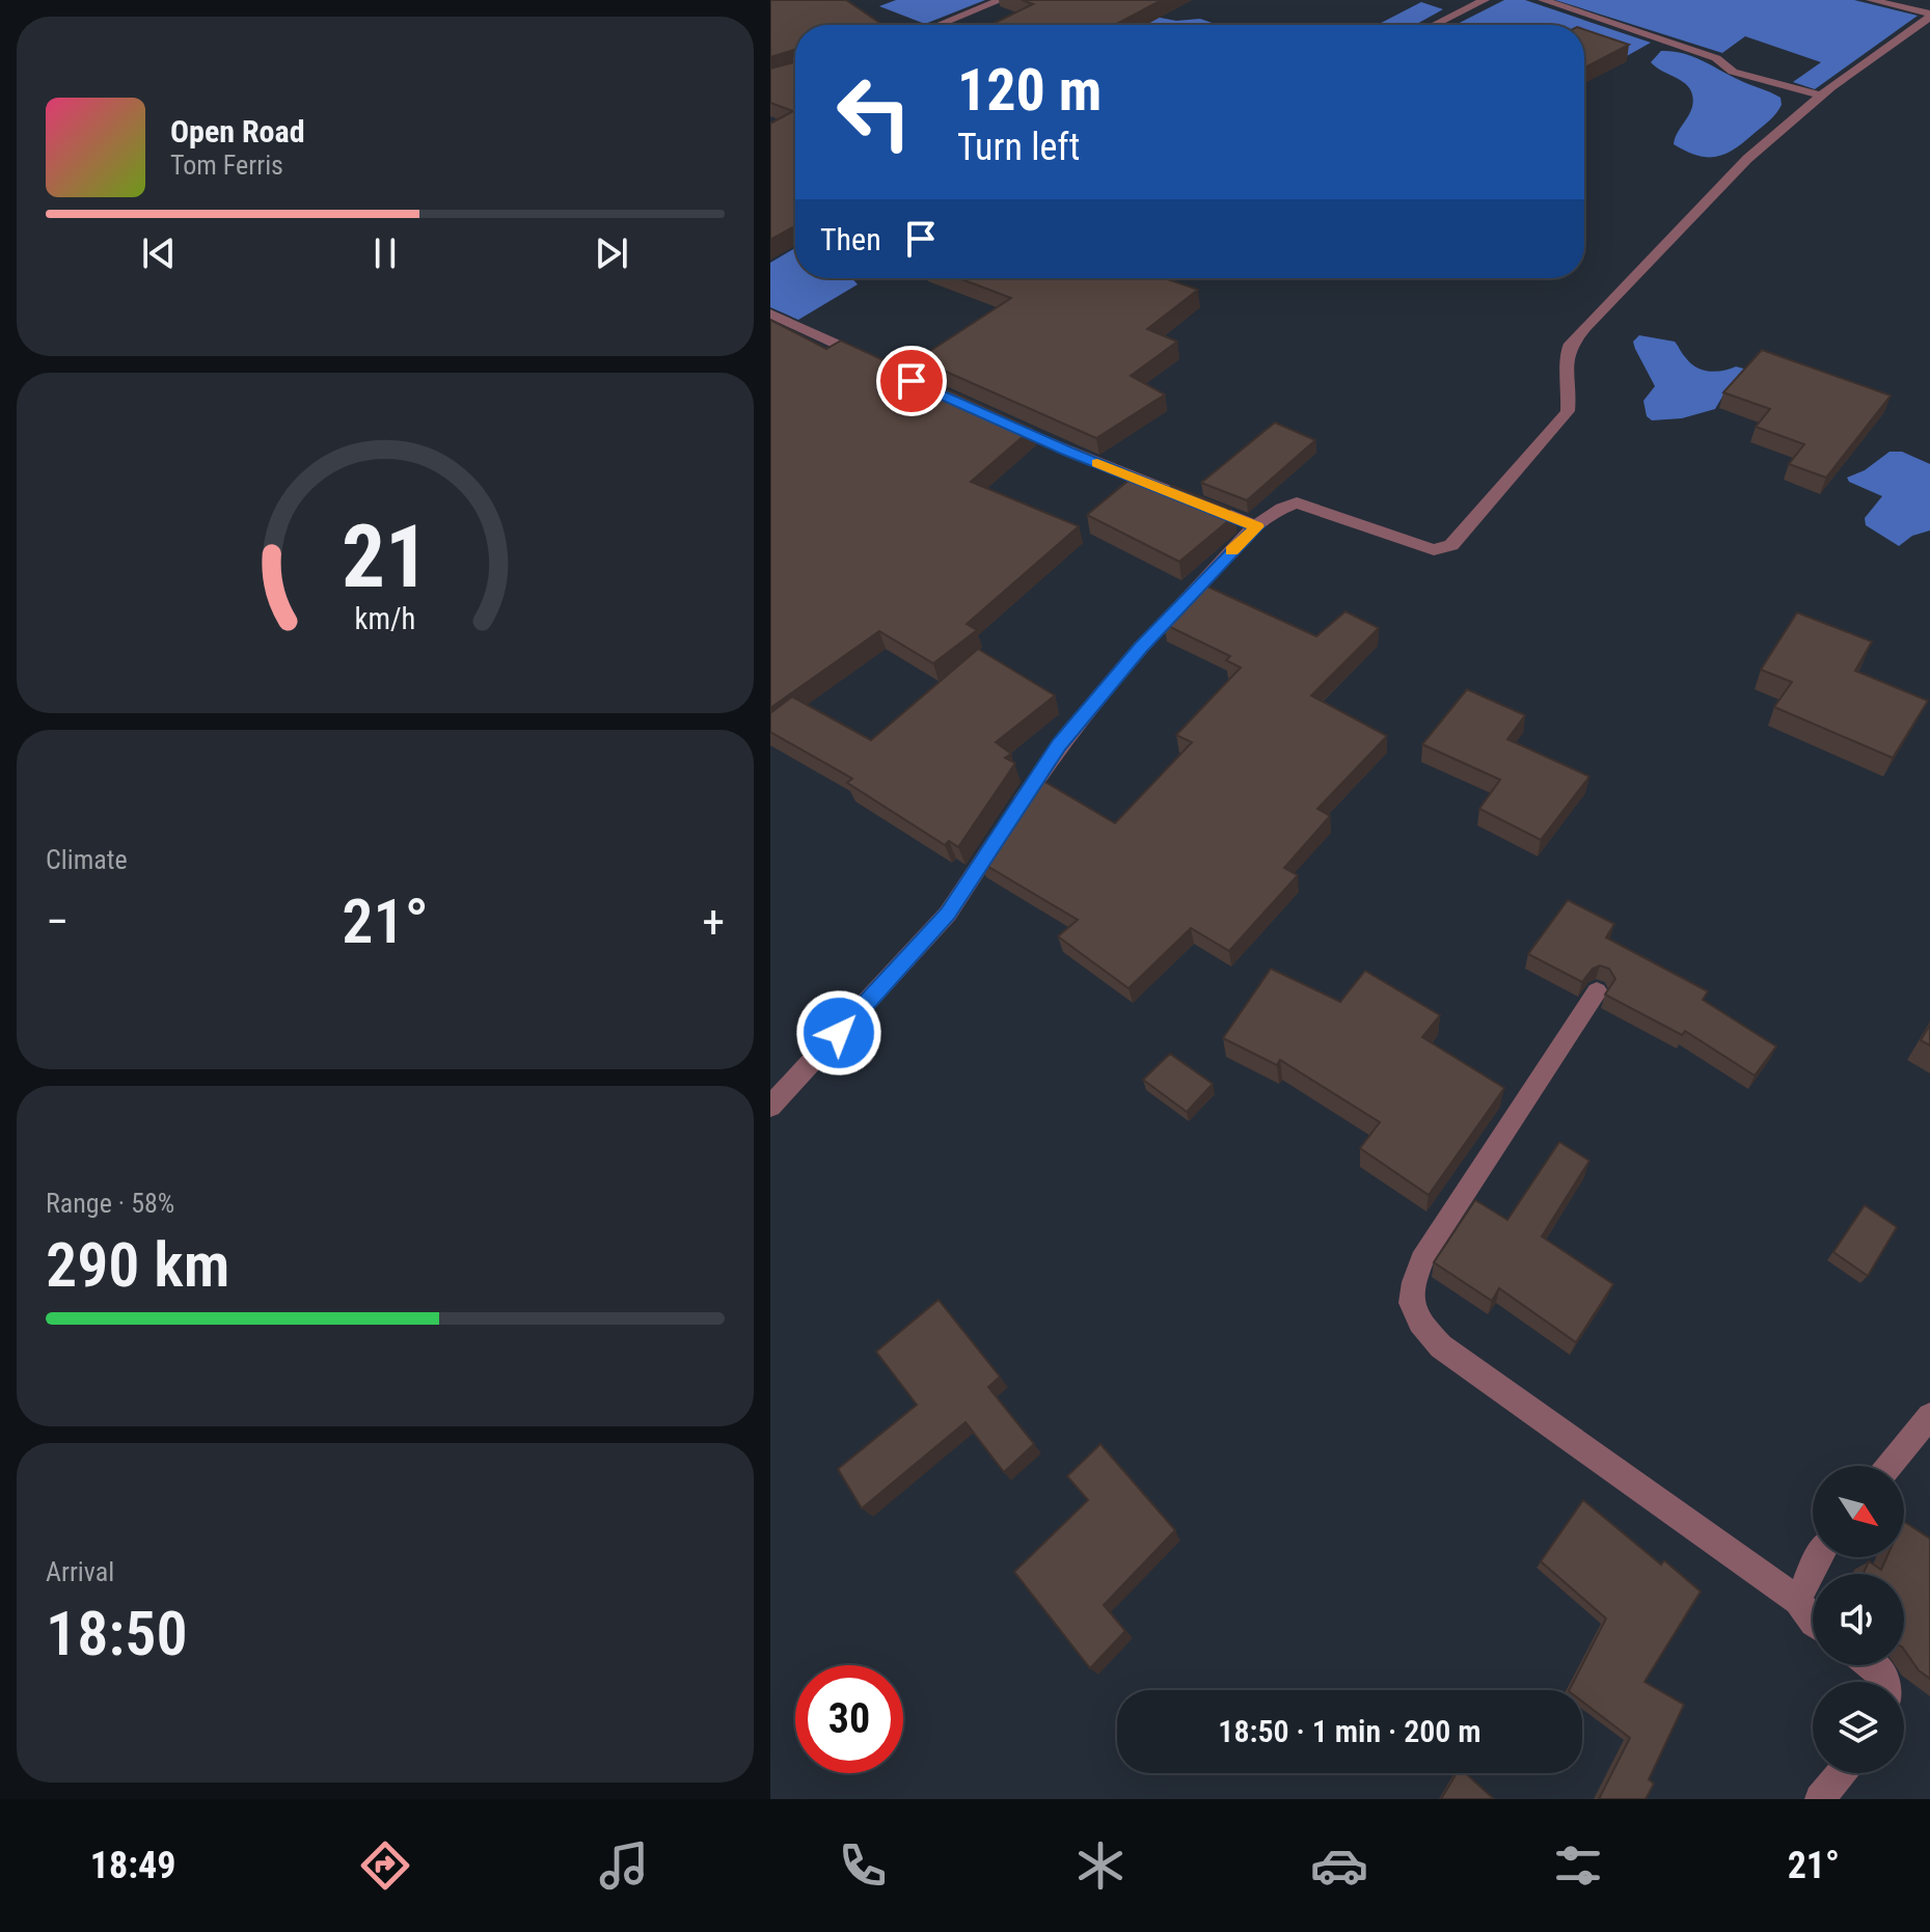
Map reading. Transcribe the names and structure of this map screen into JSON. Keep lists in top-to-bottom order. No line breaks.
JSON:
{"north":"bottom right","page":{"turn":["120 m","Turn left"],"song":["Open Road","Tom Ferris"],"then":"Then","tile":["Climate",["Range · 58%","290 km"],["Arrival","18:50"]],"heat":["−","21°","+"],"limit":"30","trip":"18:50 · 1 min · 200 m","tabs":["18:49","21°"],"gauge":["21","km/h"]}}
